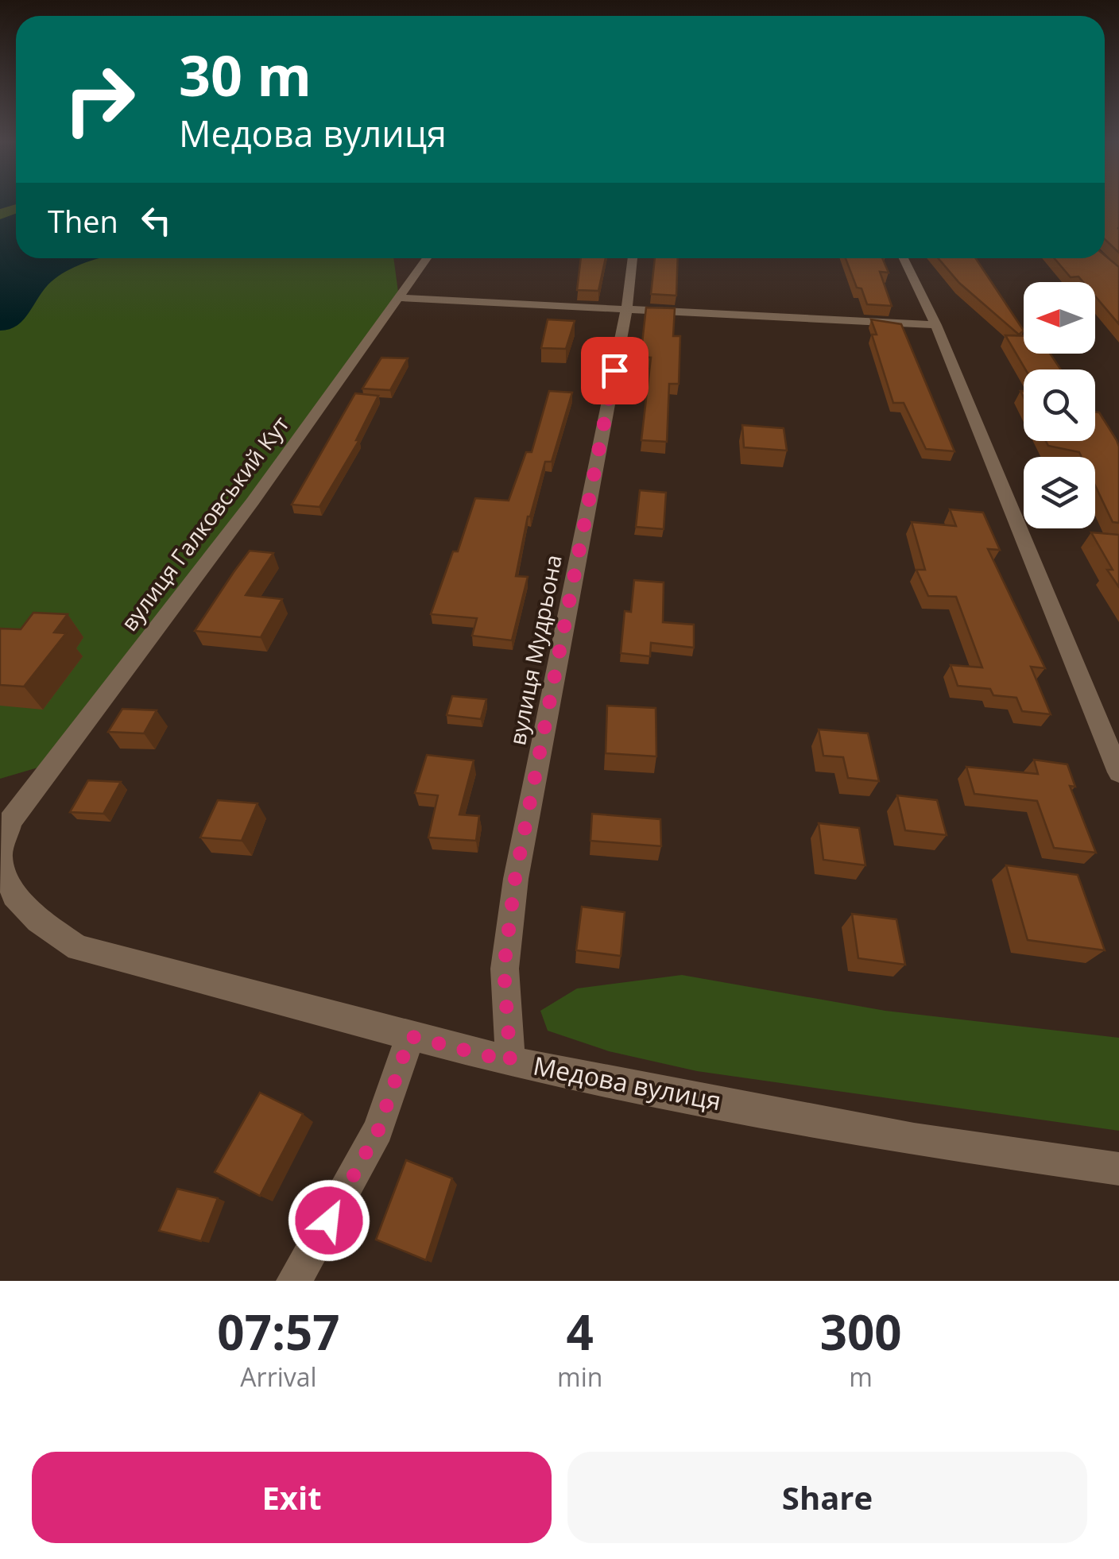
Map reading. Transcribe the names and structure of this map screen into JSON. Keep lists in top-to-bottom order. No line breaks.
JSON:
{"streets":{"street":["вулиця Галковський Кут","вулиця Мудрьона","Медова вулиця"]},"crossings":[["вулиця Галковський Кут","Медова вулиця"],["вулиця Мудрьона","Медова вулиця"]],"north":"left","page":{"turn":["30 m","Медова вулиця"],"then":"Then","eta":["07:57","Arrival","4","min","300","m"],"buttons":["Exit","Share"]}}
